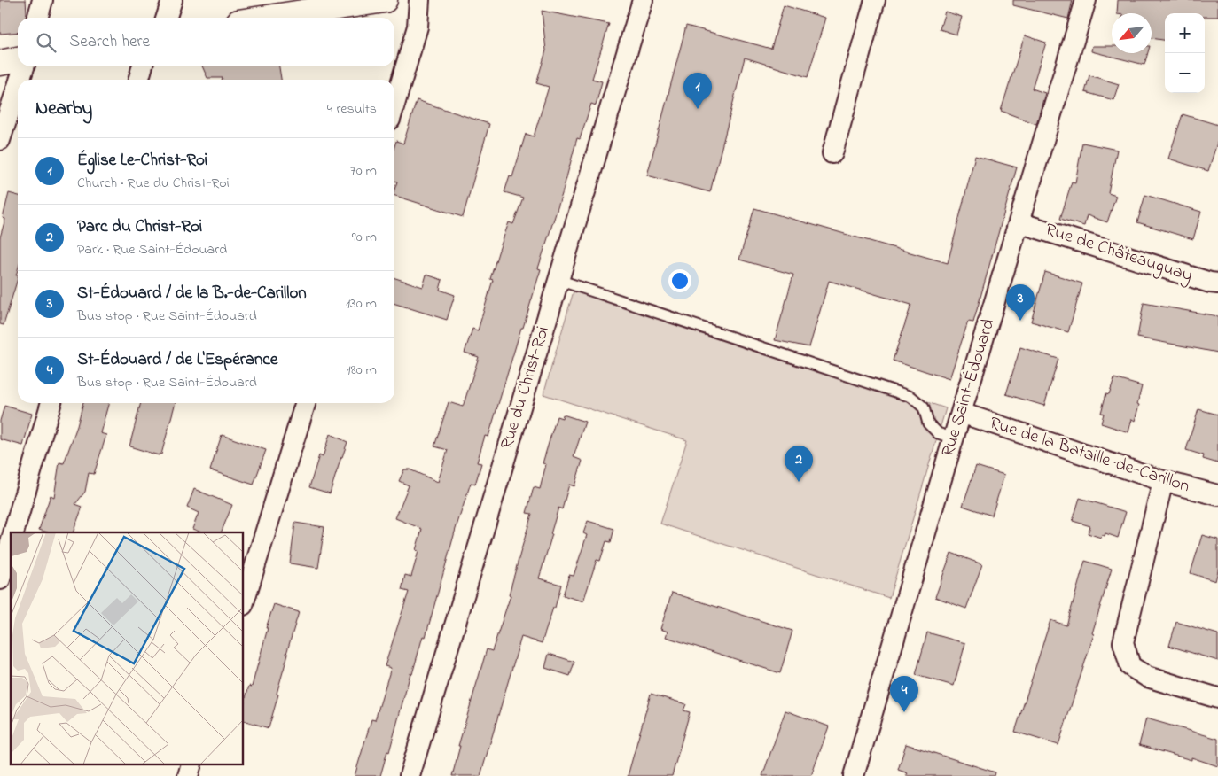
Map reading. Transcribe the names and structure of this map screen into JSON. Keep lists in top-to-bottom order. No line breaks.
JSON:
{"streets":{"street":["Rue de Châteauguay","Rue du Christ-Roi","Rue Saint-Édouard","Rue de la Bataille-de-Carillon"]},"crossings":[["Rue de Châteauguay","Rue Saint-Édouard"],["Rue Saint-Édouard","Rue de la Bataille-de-Carillon"]],"north":"bottom left","page":{"map_buttons":["+","−"],"search":"Search here","pins":["1","3","2","4"],"heading":["Nearby","4 results"],"list":[{"mark":"1","name":"Église Le-Christ-Roi","note":"Church · Rue du Christ-Roi","value":"70 m"},{"mark":"2","name":"Parc du Christ-Roi","note":"Park · Rue Saint-Édouard","value":"90 m"},{"mark":"3","name":"St-Édouard / de la B.-de-Carillon","note":"Bus stop · Rue Saint-Édouard","value":"130 m"},{"mark":"4","name":"St-Édouard / de L'Espérance","note":"Bus stop · Rue Saint-Édouard","value":"180 m"}]}}
